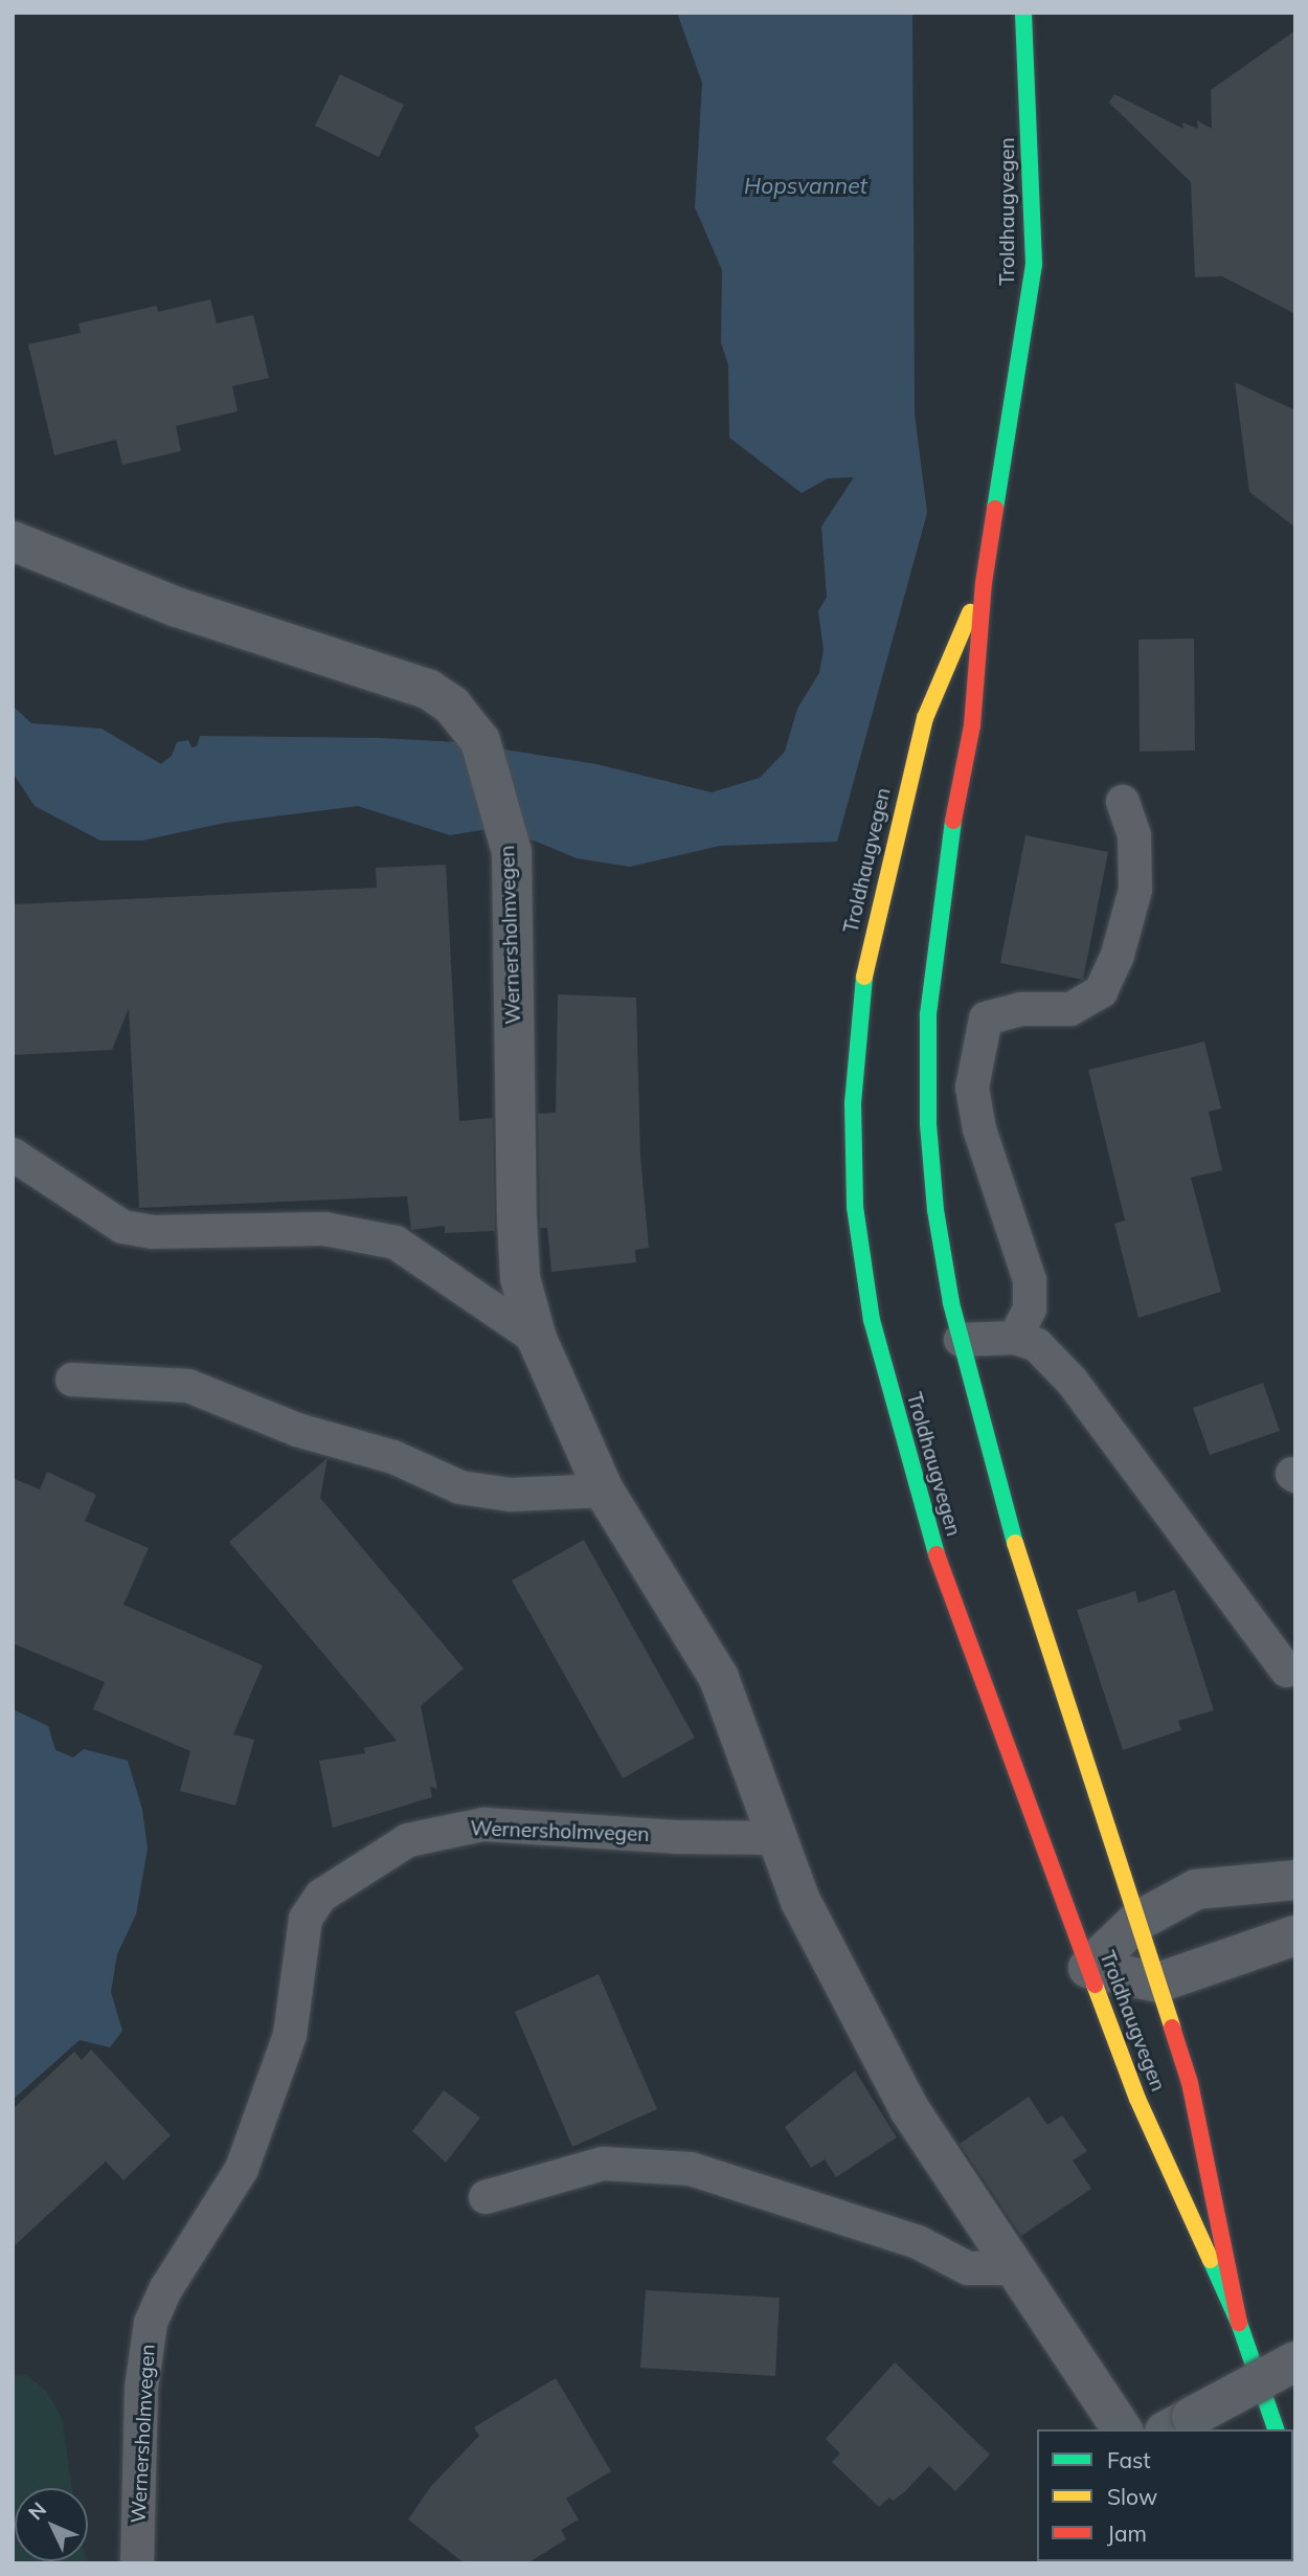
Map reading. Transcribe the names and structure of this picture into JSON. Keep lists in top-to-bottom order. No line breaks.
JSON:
{"streets":{"main road":["Troldhaugvegen"],"street":["Wernersholmvegen"]},"water":["Hopsvannet"],"legend":["Fast","Slow","Jam"],"north":"top left"}
